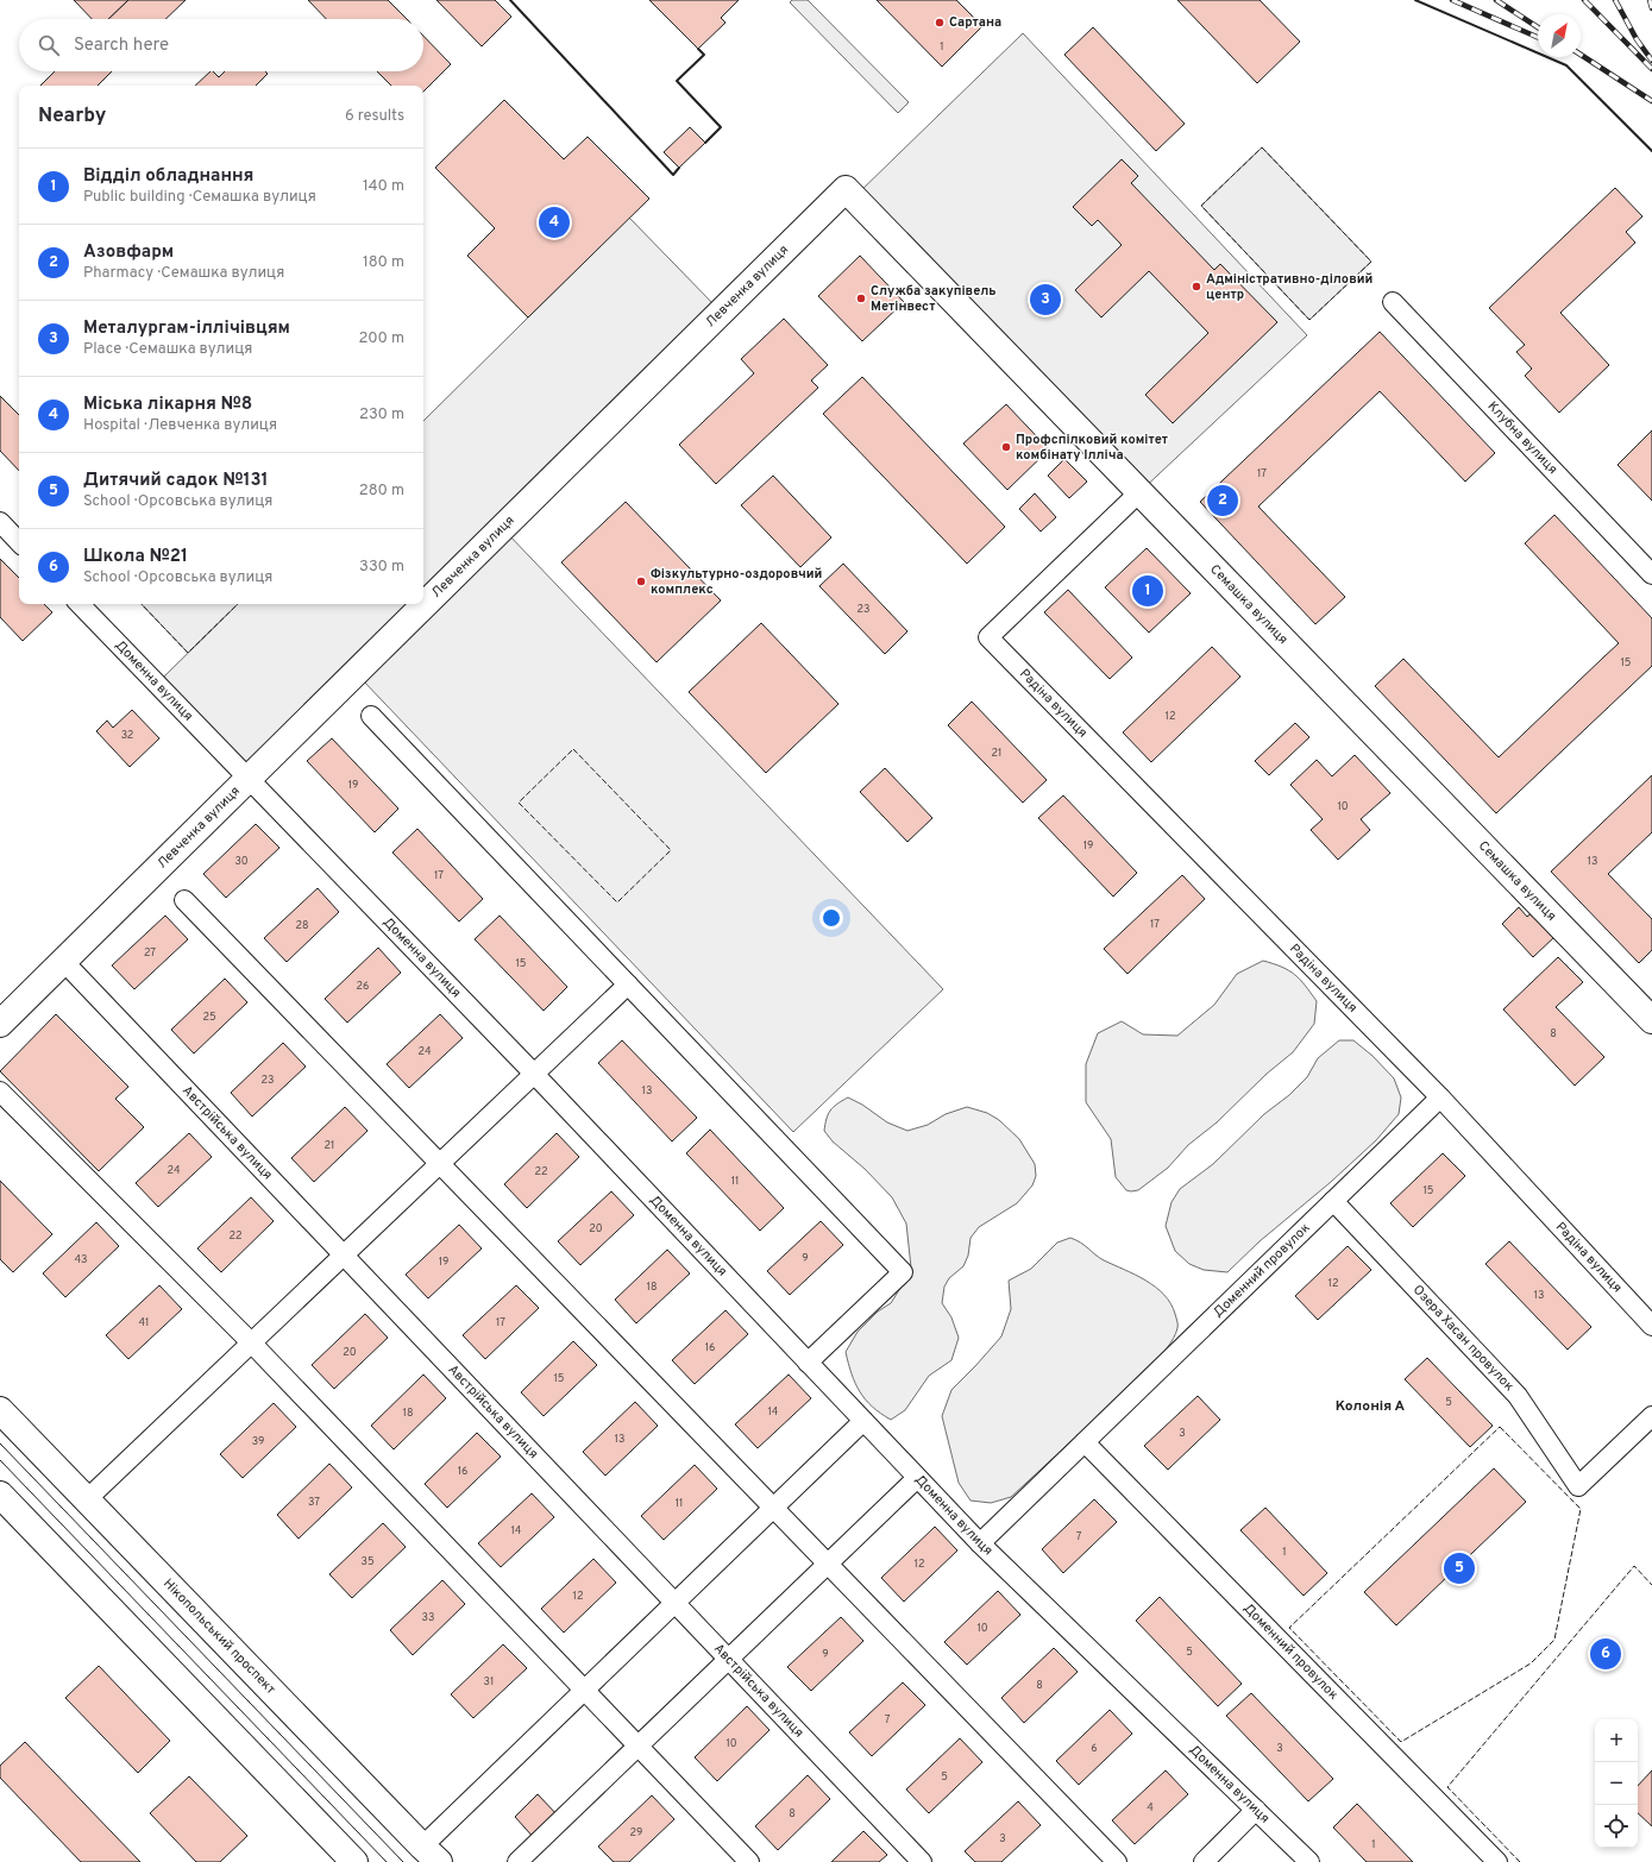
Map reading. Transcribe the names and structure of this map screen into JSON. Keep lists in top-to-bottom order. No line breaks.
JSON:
{"streets":{"street":["Левченка вулиця","Клубна вулиця","Семашка вулиця","Доменна вулиця","Радіна вулиця","Австрійська вулиця","Доменний провулок","Озера Хасан провулок","Нікопольський проспект"]},"crossings":[["Левченка вулиця","Семашка вулиця"],["Левченка вулиця","Доменна вулиця"],["Левченка вулиця","Австрійська вулиця"],["Семашка вулиця","Радіна вулиця"],["Доменна вулиця","Доменний провулок"],["Радіна вулиця","Доменний провулок"],["Доменний провулок","Озера Хасан провулок"]],"districts":["Колонія А"],"places":["Сартана","Адміністративно-діловий центр","Служба закупівель Метінвест","Профспілковий комітет комбінату Ілліча","Фізкультурно-оздоровчий комплекс"],"house_numbers":["1","17","23","15","12","32","21","19","10","19","30","13","17","17","28","27","15","26","25","8","24","23","13","21","24","22","11","15","20","22","9","43","19","12","18","13","41","17","16","20","15","5","14","18","3","13","39","16","37","11","14","7","1","35","12","12","33","10","5","9","31","8","7","10","6","3","5","4","8","29","3","1"],"north":"top right","page":{"search":"Search here","heading":["Nearby","6 results"],"list":[{"mark":"1","name":"Відділ обладнання","note":"Public building · Семашка вулиця","value":"140 m"},{"mark":"2","name":"Азовфарм","note":"Pharmacy · Семашка вулиця","value":"180 m"},{"mark":"3","name":"Металургам-іллічівцям","note":"Place · Семашка вулиця","value":"200 m"},{"mark":"4","name":"Міська лікарня №8","note":"Hospital · Левченка вулиця","value":"230 m"},{"mark":"5","name":"Дитячий садок №131","note":"School · Орсовська вулиця","value":"280 m"},{"mark":"6","name":"Школа №21","note":"School · Орсовська вулиця","value":"330 m"}],"pins":["4","3","2","1","5","6"],"map_buttons":["+","−"]}}
